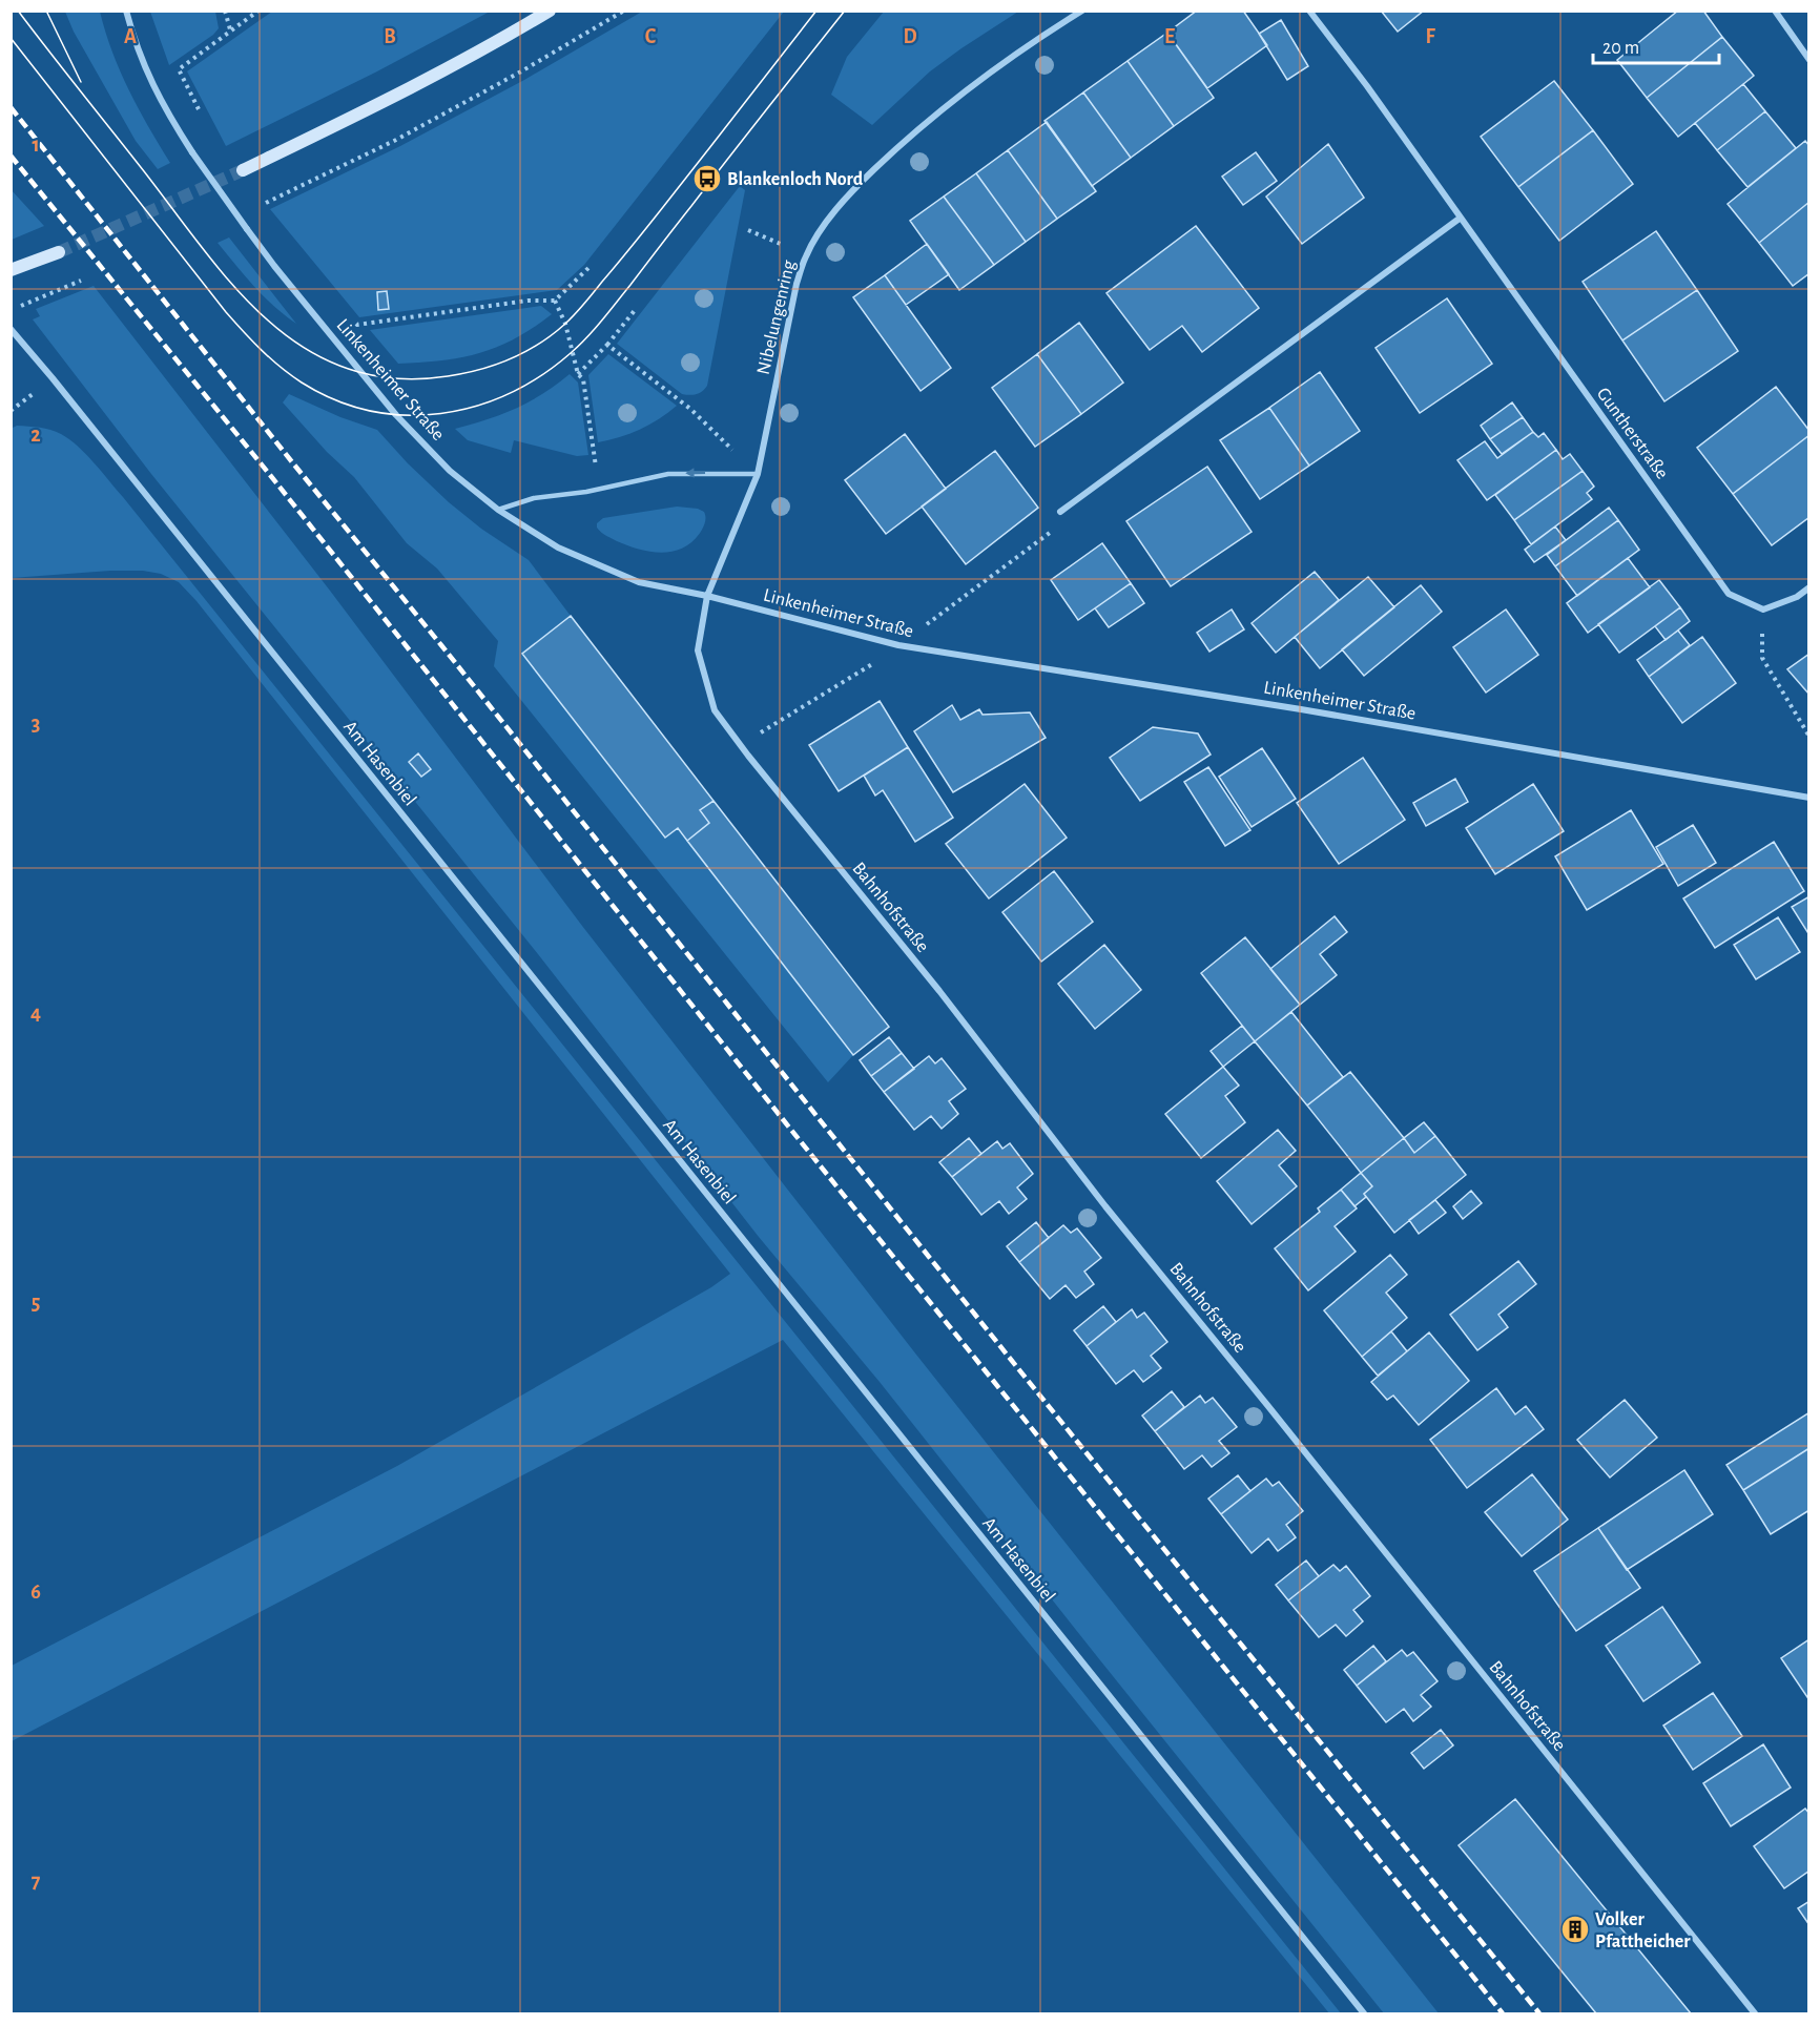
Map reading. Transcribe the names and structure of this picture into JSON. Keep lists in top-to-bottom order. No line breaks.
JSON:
{"streets":{"street":["Nibelungenring","Linkenheimer Straße","Guntherstraße","Am Hasenbiel","Bahnhofstraße"]},"crossings":[["Nibelungenring","Linkenheimer Straße"],["Nibelungenring","Bahnhofstraße"],["Linkenheimer Straße","Bahnhofstraße"]],"places":{"bus stop":["Blankenloch Nord"],"building":["Volker Pfattheicher"]},"scale_bar":"20 m","grid":{"columns":["A","B","C","D","E","F"],"rows":["1","2","3","4","5","6","7"]}}
